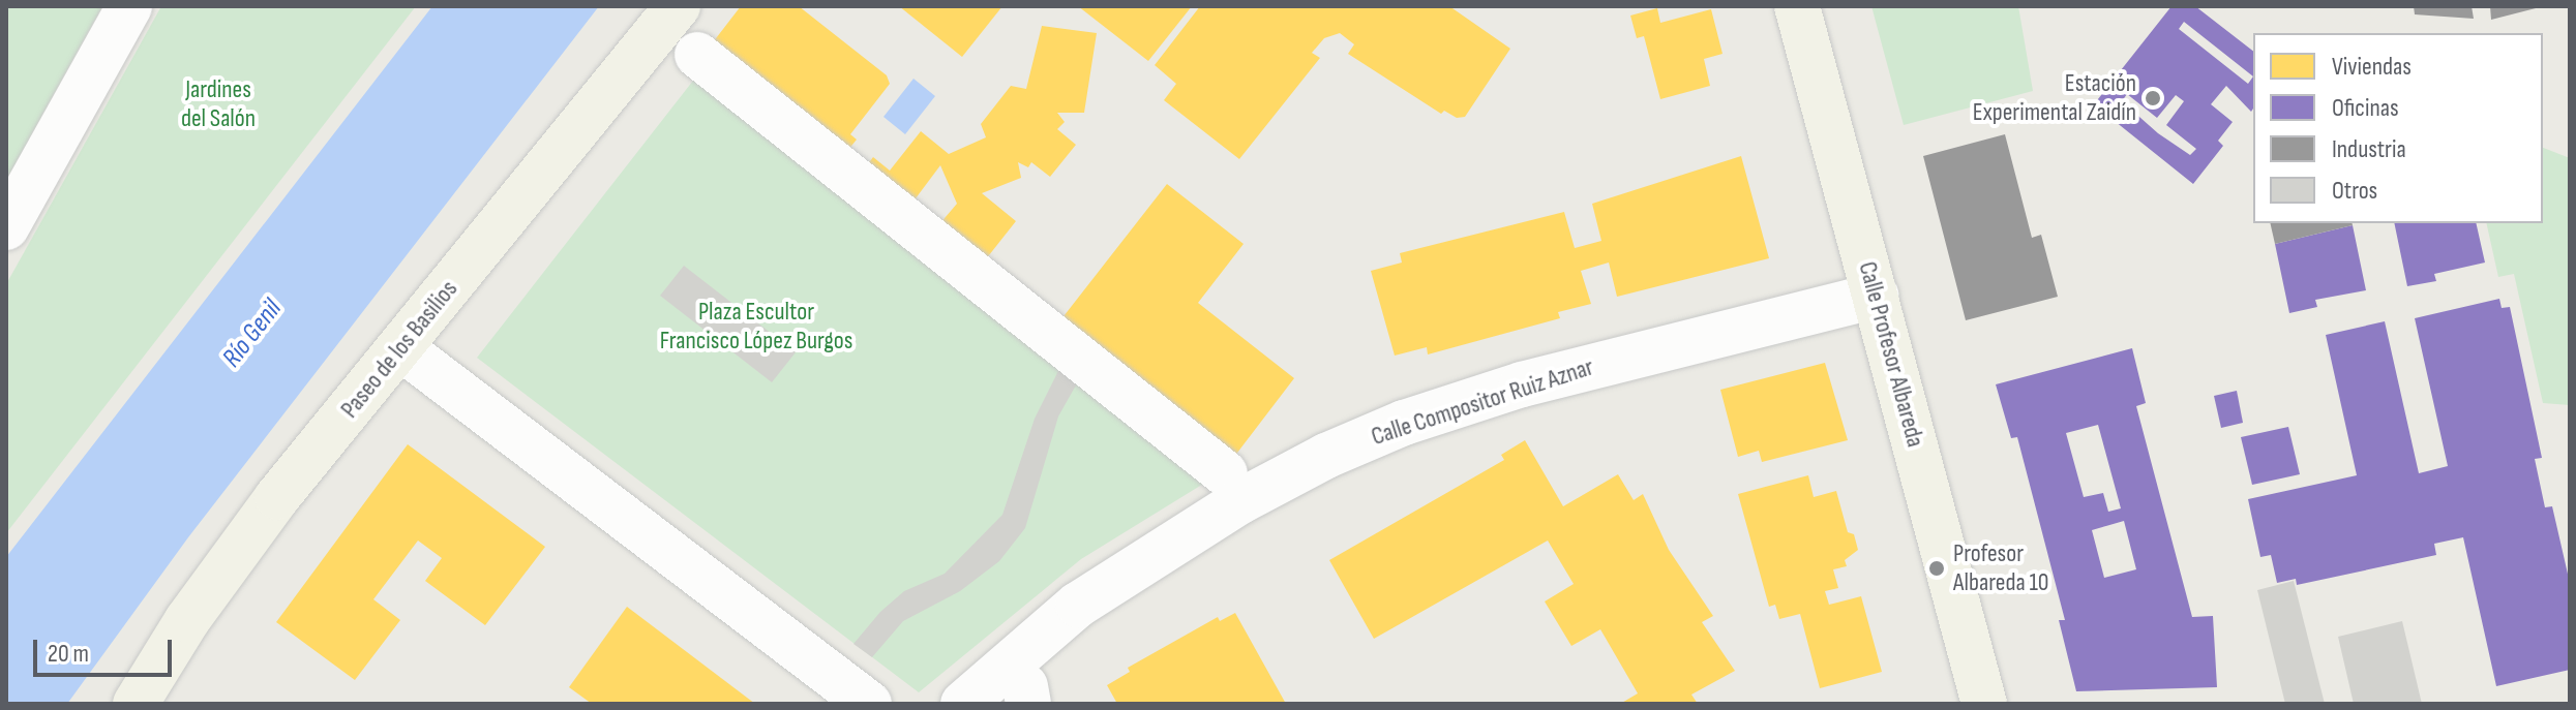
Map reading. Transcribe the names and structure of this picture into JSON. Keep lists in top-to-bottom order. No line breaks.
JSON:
{"streets":{"main road":["Paseo de los Basilios","Calle Profesor Albareda"],"street":["Calle Compositor Ruiz Aznar"]},"crossings":[["Calle Profesor Albareda","Calle Compositor Ruiz Aznar"]],"water":["Río Genil"],"parks":["Jardines del Salón","Plaza Escultor Francisco López Burgos"],"places":["Estación Experimental Zaidín","Profesor Albareda 10"],"legend":["Viviendas","Oficinas","Industria","Otros"],"scale_bar":"20 m"}
